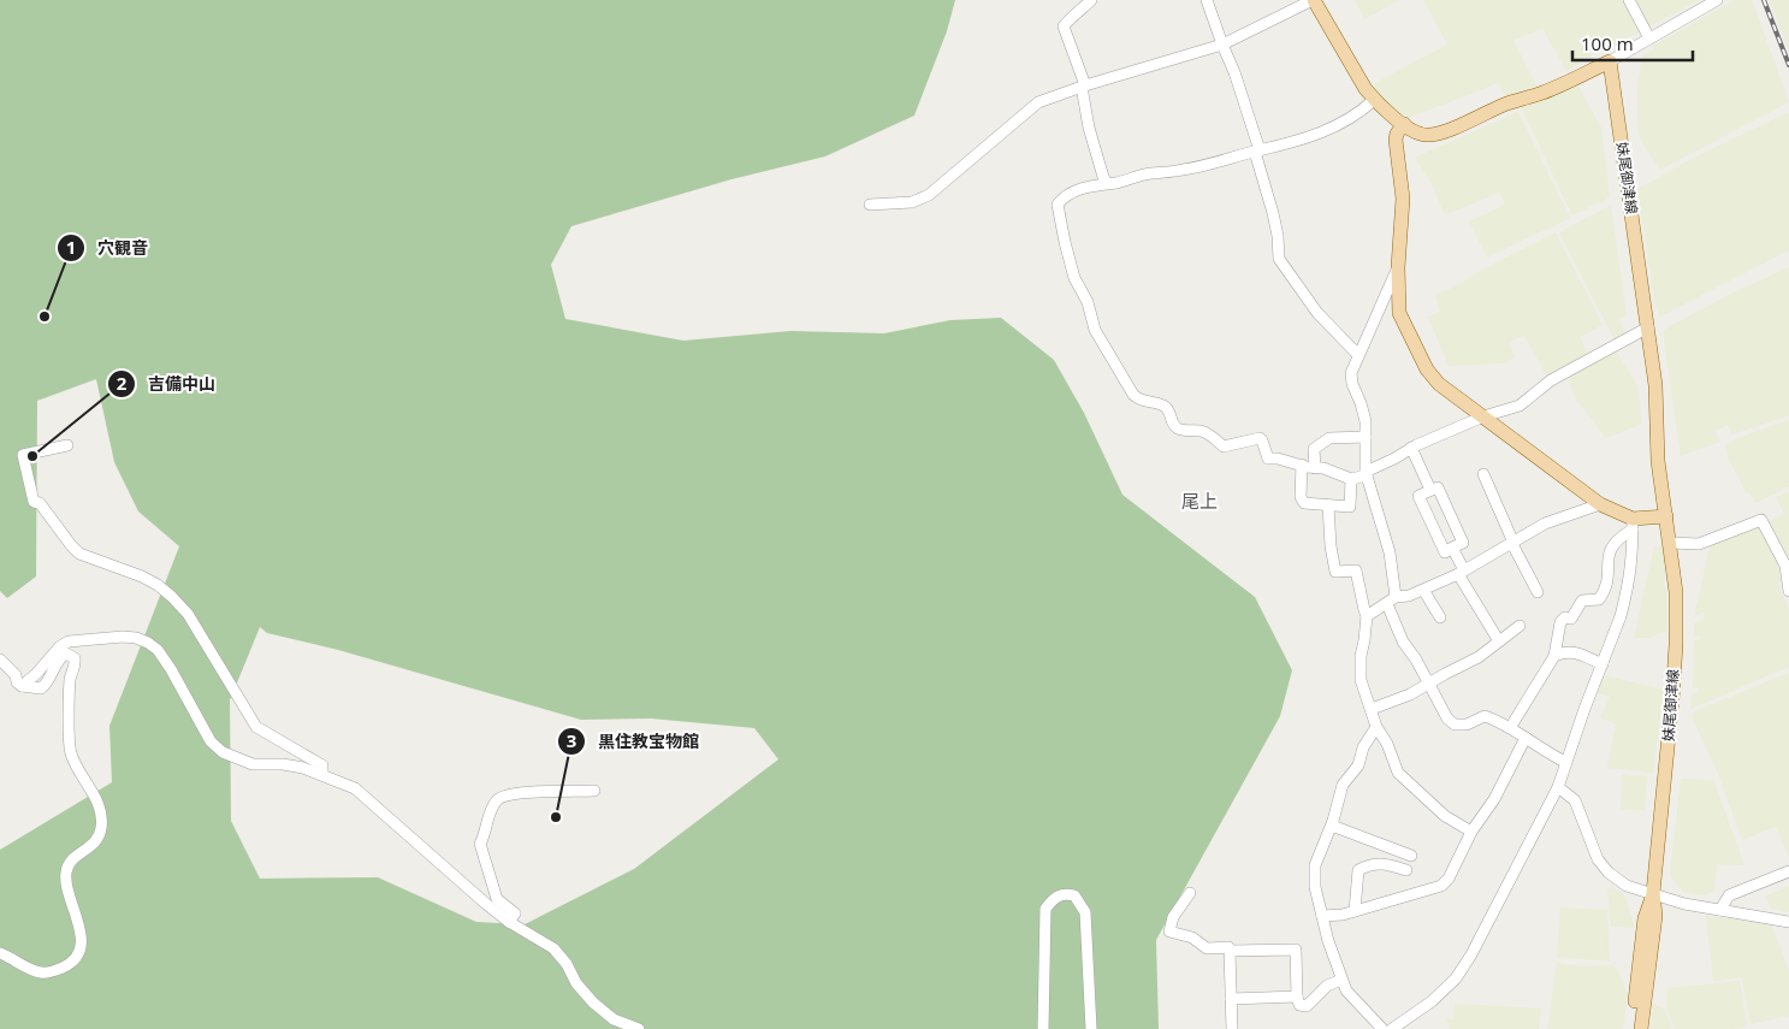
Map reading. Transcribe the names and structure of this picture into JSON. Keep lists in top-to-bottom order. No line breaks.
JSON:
{"streets":{"main road":["妹尾御津線"]},"districts":["尾上"],"places":["穴観音","吉備中山","黒住教宝物館"],"scale_bar":"100 m"}
